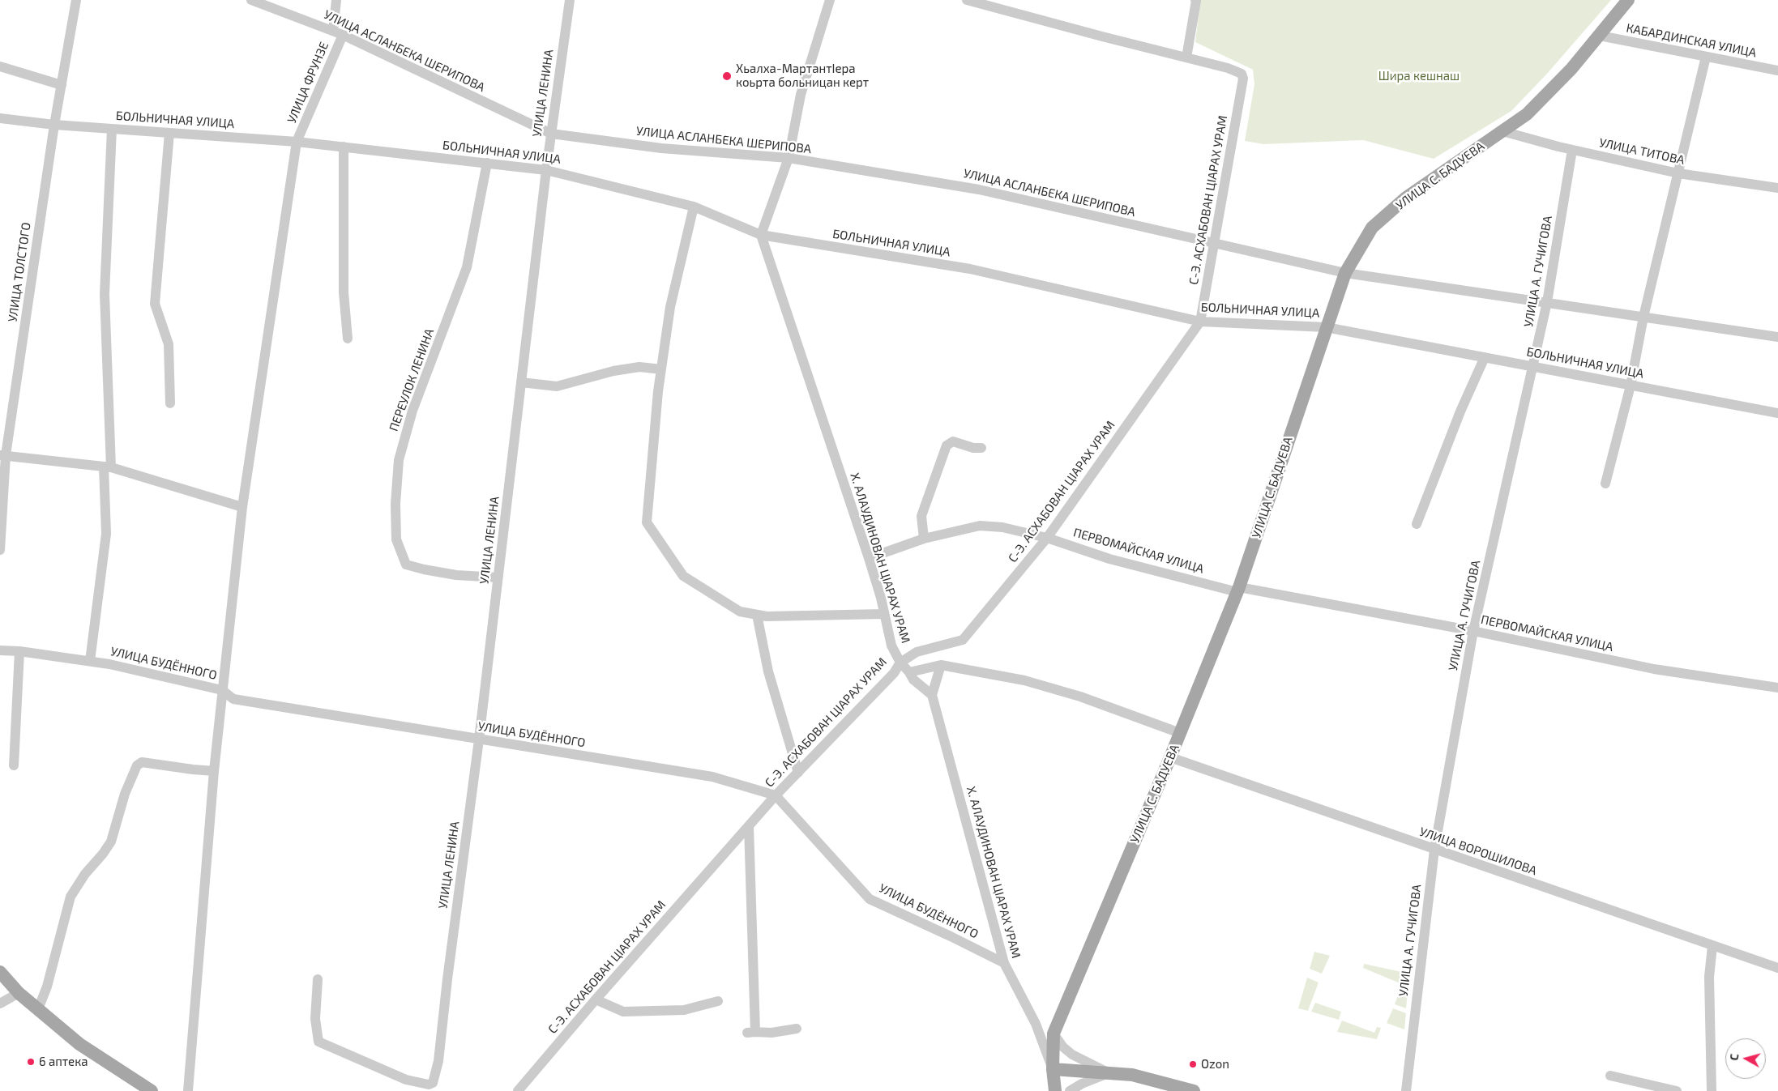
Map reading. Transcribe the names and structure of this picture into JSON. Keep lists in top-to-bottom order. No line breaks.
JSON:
{"streets":{"main road":["УЛИЦА С. БАДУЕВА"],"street":["КАБАРДИНСКАЯ УЛИЦА","УЛИЦА АСЛАНБЕКА ШЕРИПОВА","УЛИЦА ФРУНЗЕ","УЛИЦА ЛЕНИНА","БОЛЬНИЧНАЯ УЛИЦА","УЛИЦА ТИТОВА","С-Э. АСХАБОВАН ЦIАРАХ УРАМ","УЛИЦА А. ГУЧИГОВА","УЛИЦА ТОЛСТОГО","ПЕРЕУЛОК ЛЕНИНА","ПЕРВОМАЙСКАЯ УЛИЦА","Х. АЛАУДИНОВАН ЦIАРАХ УРАМ","УЛИЦА БУДЁННОГО","УЛИЦА ВОРОШИЛОВА"]},"crossings":[["КАБАРДИНСКАЯ УЛИЦА","УЛИЦА С. БАДУЕВА"],["УЛИЦА АСЛАНБЕКА ШЕРИПОВА","УЛИЦА ФРУНЗЕ"],["УЛИЦА АСЛАНБЕКА ШЕРИПОВА","УЛИЦА ЛЕНИНА"],["УЛИЦА АСЛАНБЕКА ШЕРИПОВА","УЛИЦА С. БАДУЕВА"],["УЛИЦА АСЛАНБЕКА ШЕРИПОВА","С-Э. АСХАБОВАН ЦIАРАХ УРАМ"],["УЛИЦА АСЛАНБЕКА ШЕРИПОВА","УЛИЦА А. ГУЧИГОВА"],["УЛИЦА ФРУНЗЕ","БОЛЬНИЧНАЯ УЛИЦА"],["УЛИЦА ФРУНЗЕ","УЛИЦА БУДЁННОГО"],["УЛИЦА ЛЕНИНА","БОЛЬНИЧНАЯ УЛИЦА"],["УЛИЦА ЛЕНИНА","ПЕРЕУЛОК ЛЕНИНА"],["УЛИЦА ЛЕНИНА","УЛИЦА БУДЁННОГО"],["БОЛЬНИЧНАЯ УЛИЦА","УЛИЦА С. БАДУЕВА"],["БОЛЬНИЧНАЯ УЛИЦА","С-Э. АСХАБОВАН ЦIАРАХ УРАМ"],["БОЛЬНИЧНАЯ УЛИЦА","УЛИЦА А. ГУЧИГОВА"],["БОЛЬНИЧНАЯ УЛИЦА","УЛИЦА ТОЛСТОГО"],["БОЛЬНИЧНАЯ УЛИЦА","ПЕРЕУЛОК ЛЕНИНА"],["БОЛЬНИЧНАЯ УЛИЦА","Х. АЛАУДИНОВАН ЦIАРАХ УРАМ"],["УЛИЦА ТИТОВА","УЛИЦА С. БАДУЕВА"],["УЛИЦА ТИТОВА","УЛИЦА А. ГУЧИГОВА"],["УЛИЦА С. БАДУЕВА","ПЕРВОМАЙСКАЯ УЛИЦА"],["УЛИЦА С. БАДУЕВА","Х. АЛАУДИНОВАН ЦIАРАХ УРАМ"],["УЛИЦА С. БАДУЕВА","УЛИЦА ВОРОШИЛОВА"],["С-Э. АСХАБОВАН ЦIАРАХ УРАМ","ПЕРВОМАЙСКАЯ УЛИЦА"],["С-Э. АСХАБОВАН ЦIАРАХ УРАМ","Х. АЛАУДИНОВАН ЦIАРАХ УРАМ"],["С-Э. АСХАБОВАН ЦIАРАХ УРАМ","УЛИЦА БУДЁННОГО"],["УЛИЦА А. ГУЧИГОВА","ПЕРВОМАЙСКАЯ УЛИЦА"],["УЛИЦА А. ГУЧИГОВА","УЛИЦА ВОРОШИЛОВА"],["ПЕРВОМАЙСКАЯ УЛИЦА","Х. АЛАУДИНОВАН ЦIАРАХ УРАМ"],["Х. АЛАУДИНОВАН ЦIАРАХ УРАМ","УЛИЦА БУДЁННОГО"]],"parks":["Шира кешнаш"],"places":["Хьалха-МартантIера коьрта больницан керт","6 аптека","Ozon"],"north":"left"}
